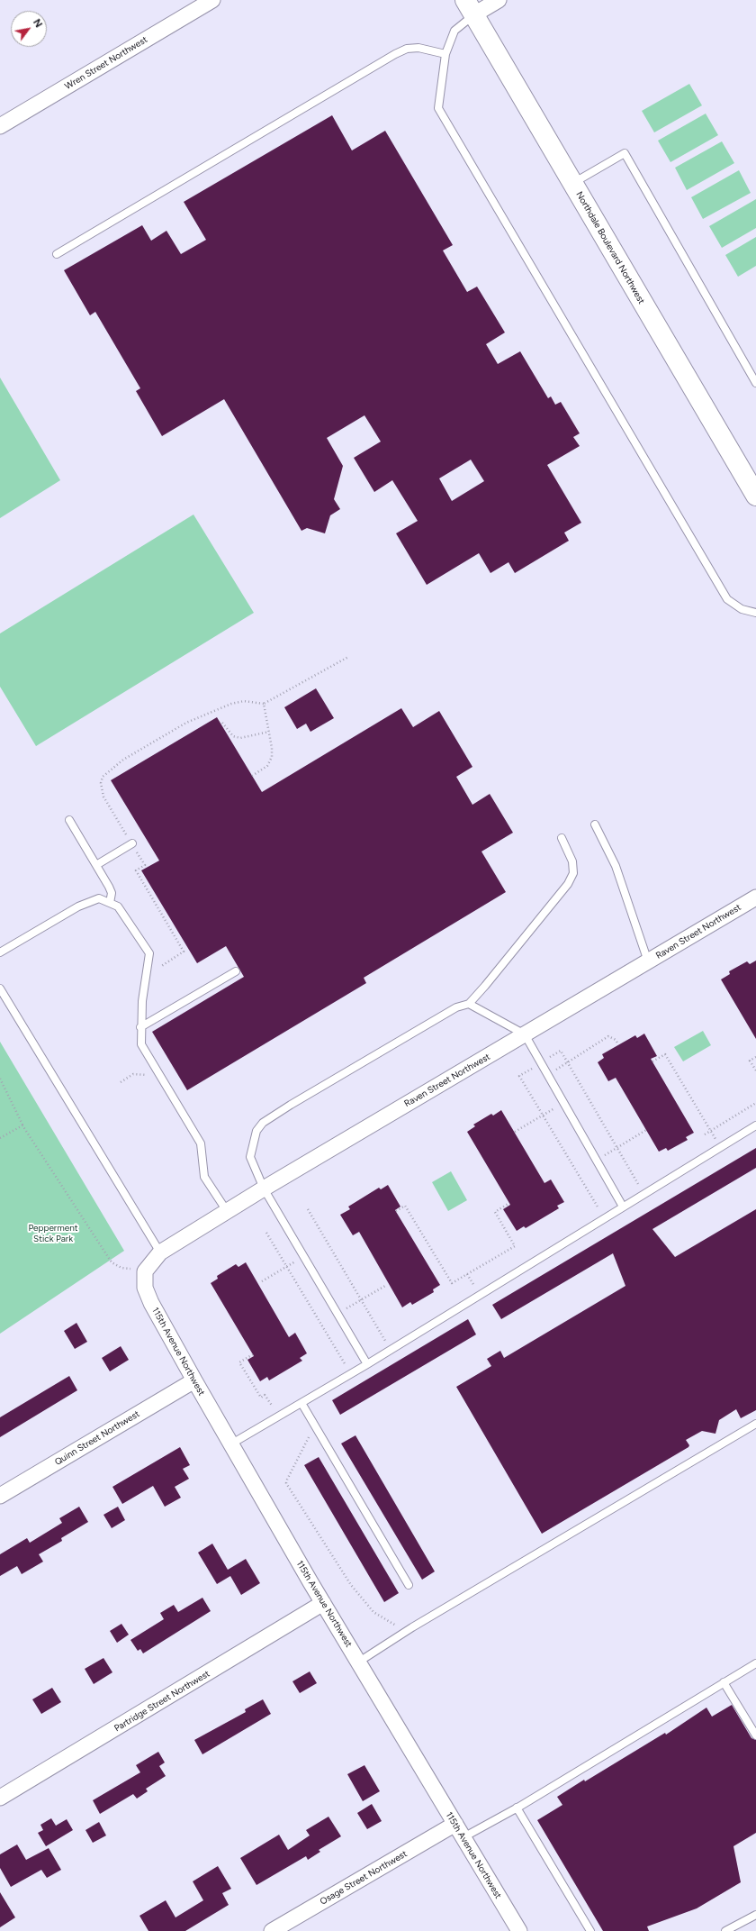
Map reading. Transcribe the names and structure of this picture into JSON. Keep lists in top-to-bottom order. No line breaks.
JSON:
{"streets":{"street":["Wren Street Northwest","Northdale Boulevard Northwest","Raven Street Northwest","115th Avenue Northwest","Quinn Street Northwest","Partridge Street Northwest","Osage Street Northwest"]},"crossings":[["Raven Street Northwest","115th Avenue Northwest"],["115th Avenue Northwest","Quinn Street Northwest"],["115th Avenue Northwest","Partridge Street Northwest"],["115th Avenue Northwest","Osage Street Northwest"]],"parks":["Pepperment Stick Park"],"north":"top right"}
